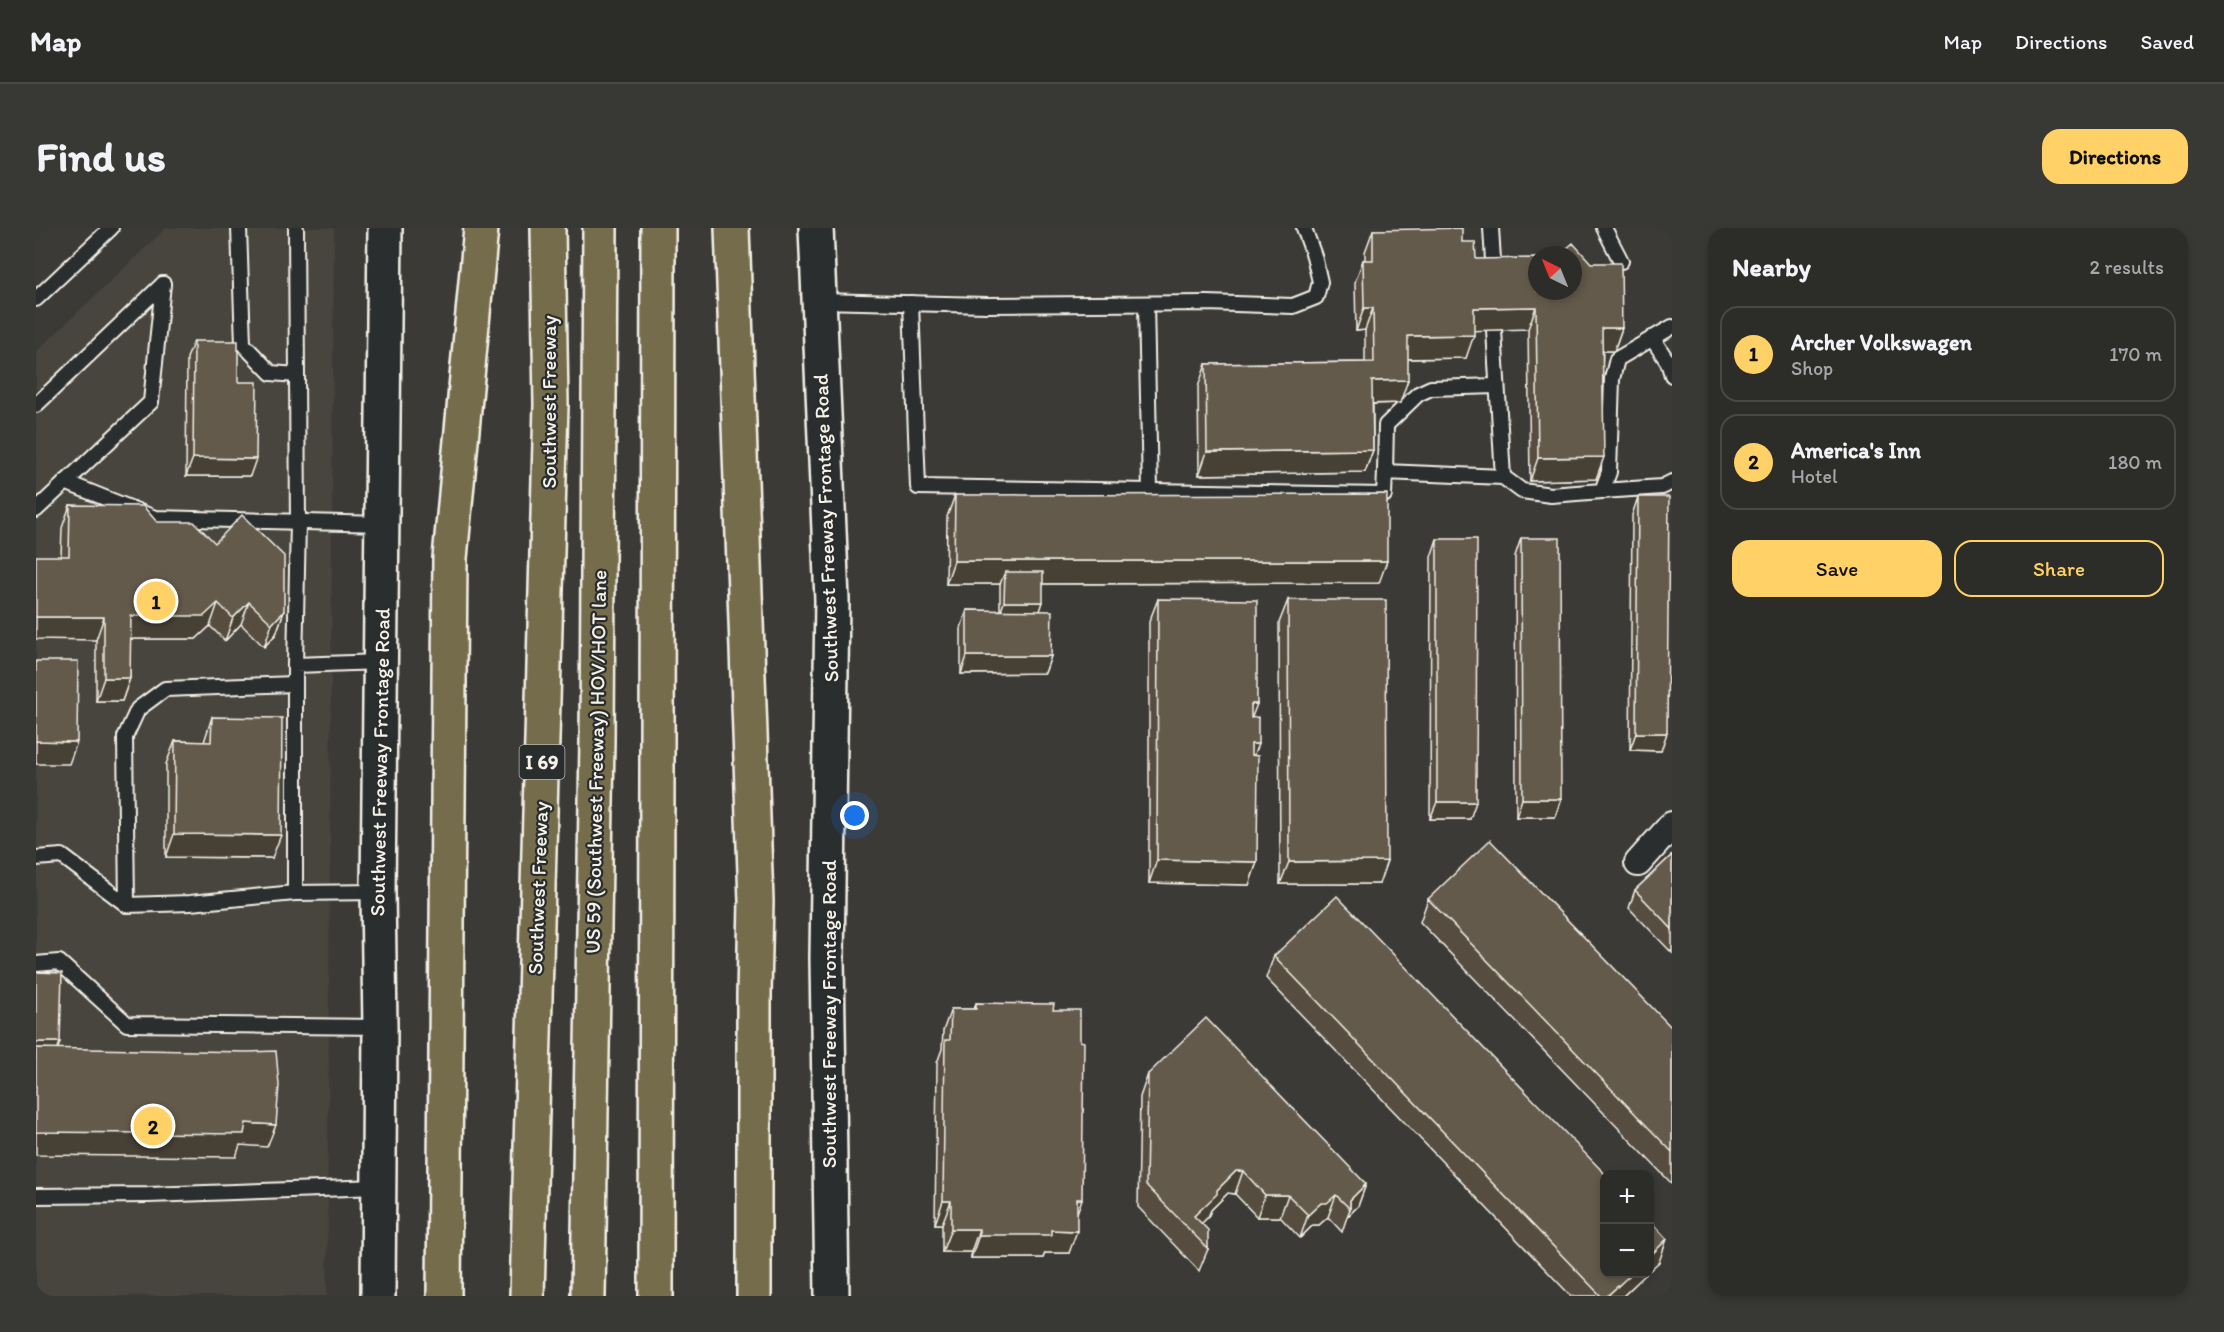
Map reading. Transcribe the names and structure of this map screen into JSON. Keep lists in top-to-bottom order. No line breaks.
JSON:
{"streets":{"highway":["Southwest Freeway","I 69","US 59 (Southwest Freeway) HOV/HOT lane"],"main road":["Southwest Freeway Frontage Road"]},"north":"top left","page":{"header":"Map","nav":["Map","Directions","Saved"],"buttons":["Directions",["Save","Share"]],"title":"Find us","heading":["Nearby","2 results"],"list":[{"mark":"1","name":"Archer Volkswagen","note":"Shop","value":"170 m"},{"mark":"2","name":"America's Inn","note":"Hotel","value":"180 m"}],"pins":["1","2"],"map_buttons":["+","−"]}}
